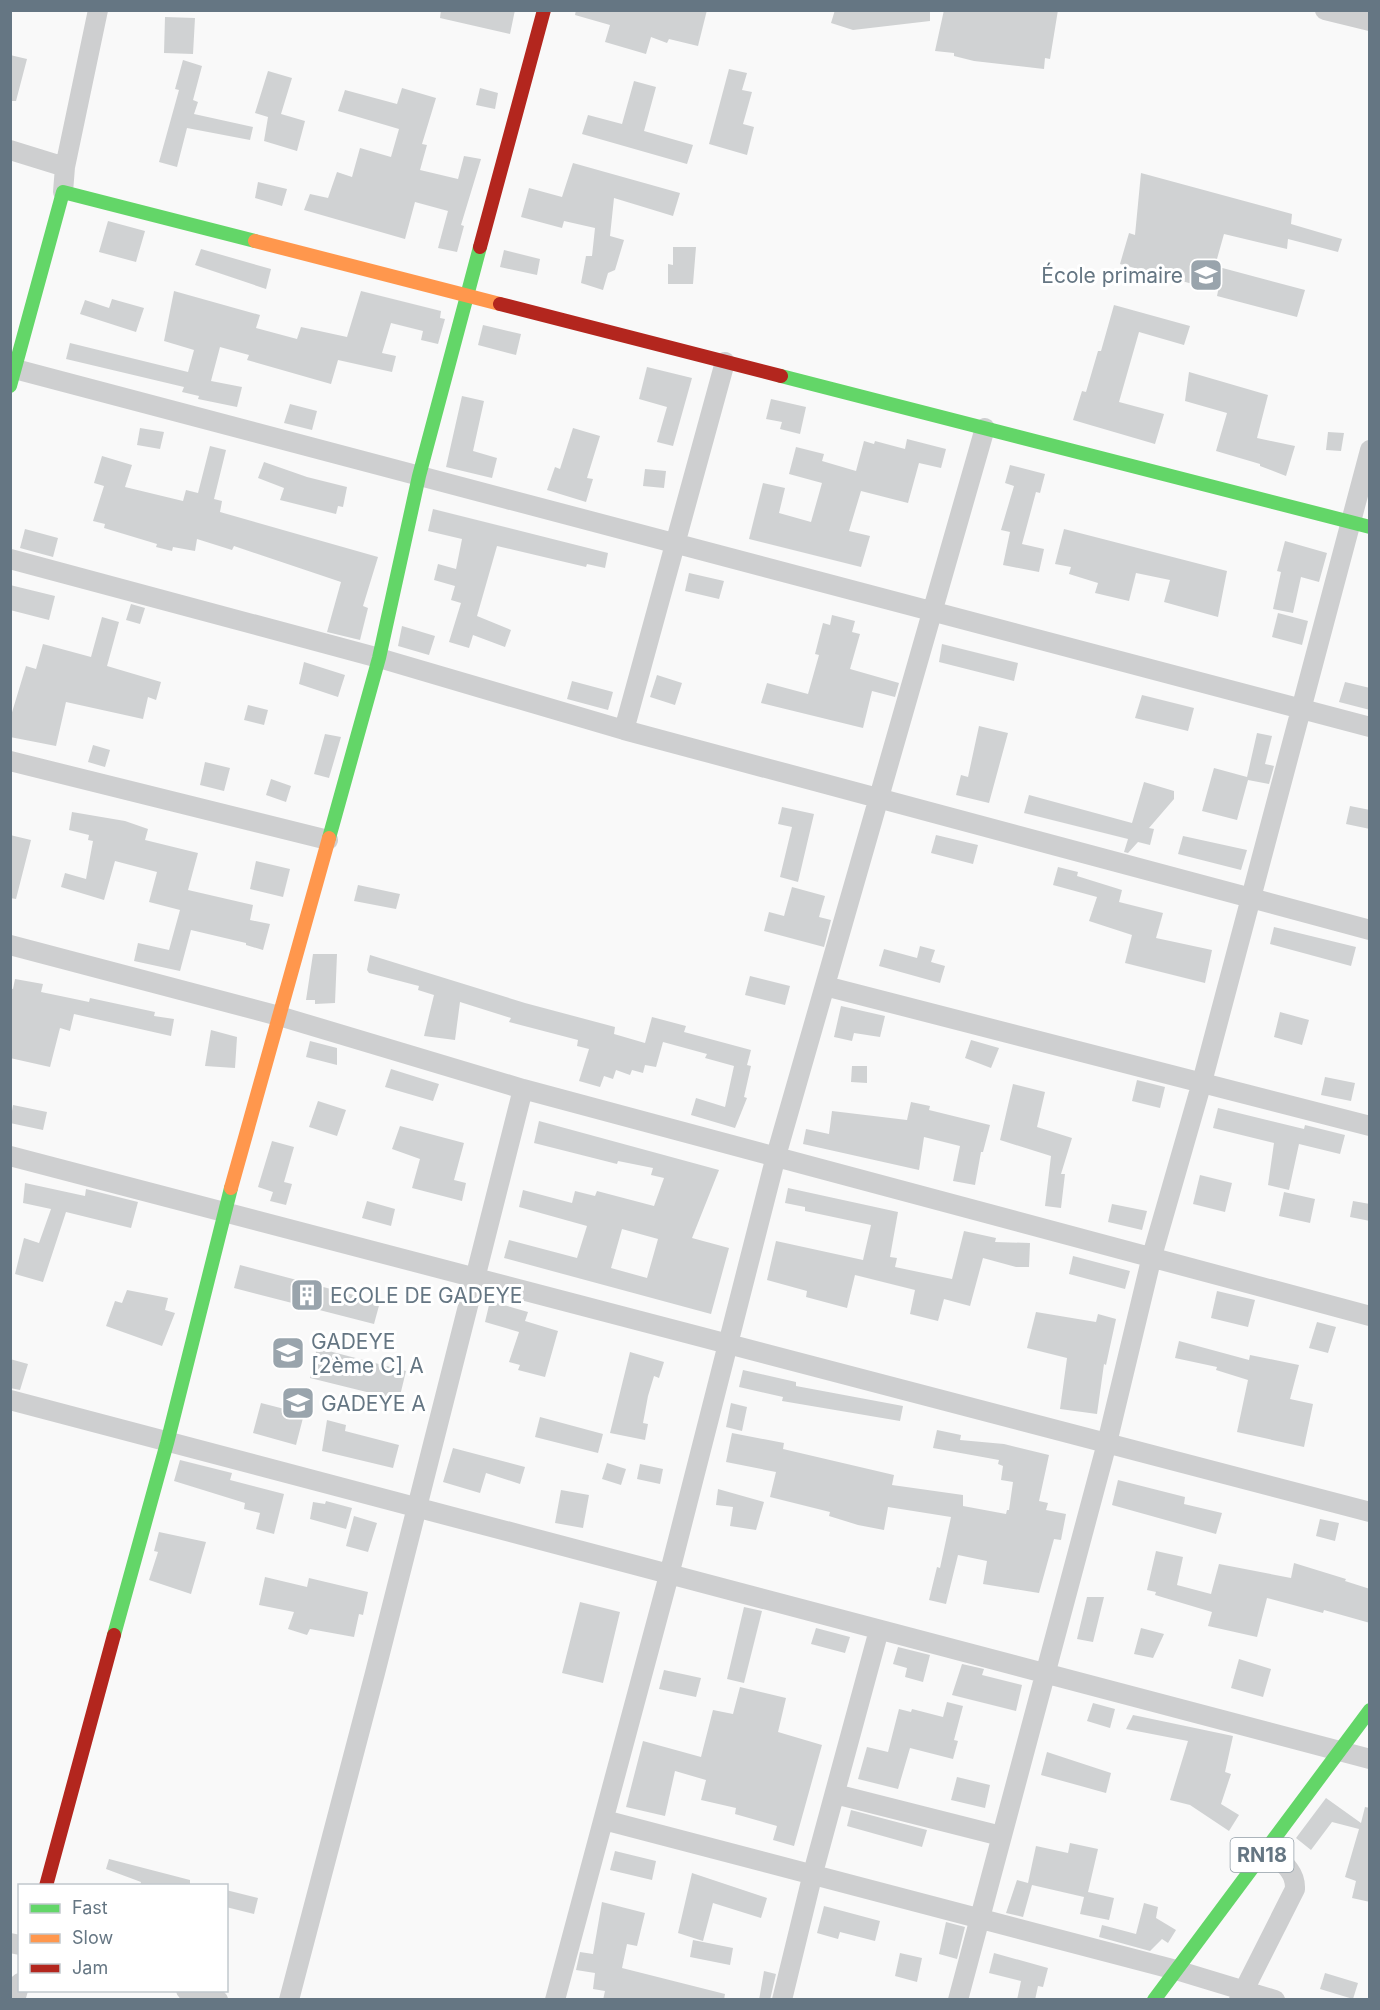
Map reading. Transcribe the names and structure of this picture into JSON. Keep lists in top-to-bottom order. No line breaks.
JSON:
{"streets":{"street":["RN18"]},"places":{"school or university":["École primaire","GADEYE [2ème C] A","GADEYE A"],"building":["ECOLE DE GADEYE"]},"legend":["Fast","Slow","Jam"]}
